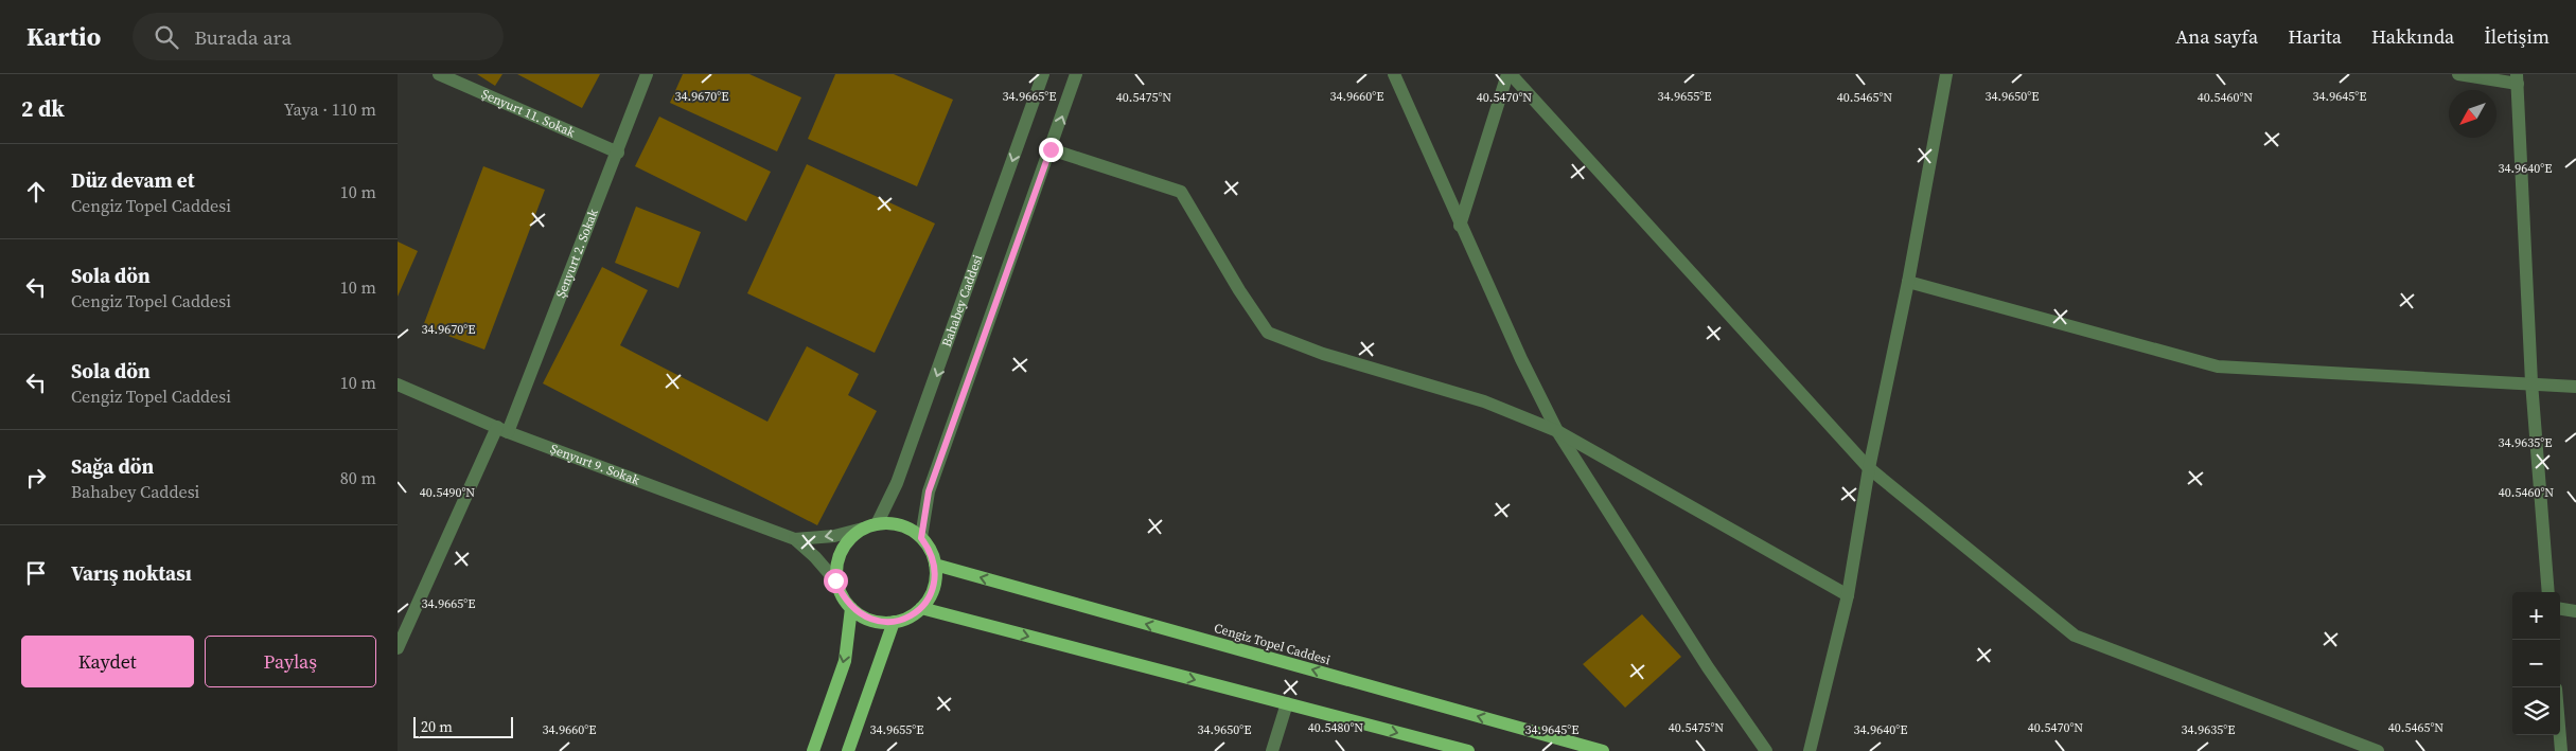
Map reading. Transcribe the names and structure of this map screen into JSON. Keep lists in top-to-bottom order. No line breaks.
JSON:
{"streets":{"main road":["Cengiz Topel Caddesi"],"street":["Şenyurt 11. Sokak","Şenyurt 2. Sokak","Bahabey Caddesi","Şenyurt 9. Sokak"]},"crossings":[["Şenyurt 11. Sokak","Şenyurt 2. Sokak"],["Şenyurt 2. Sokak","Şenyurt 9. Sokak"],["Bahabey Caddesi","Cengiz Topel Caddesi"]],"scale_bar":"20 m","north":"bottom left","page":{"header":"Kartio","search":"Burada ara","nav":["Ana sayfa","Harita","Hakkında","İletişim"],"heading":["2 dk","Yaya · 110 m"],"list":[["Düz devam et","Cengiz Topel Caddesi","10 m"],["Sola dön","Cengiz Topel Caddesi","10 m"],["Sola dön","Cengiz Topel Caddesi","10 m"],["Sağa dön","Bahabey Caddesi","80 m"],"Varış noktası"],"map_buttons":["+","−"],"buttons":["Kaydet","Paylaş"],"scale":"20 m"},"coordinates":["34.9655°E","34.9670°E","34.9665°E","34.9660°E","34.9650°E","34.9645°E","40.5460°N","40.5475°N","40.5470°N","40.5465°N","34.9640°E","34.9635°E","40.5490°N","40.5480°N"]}
